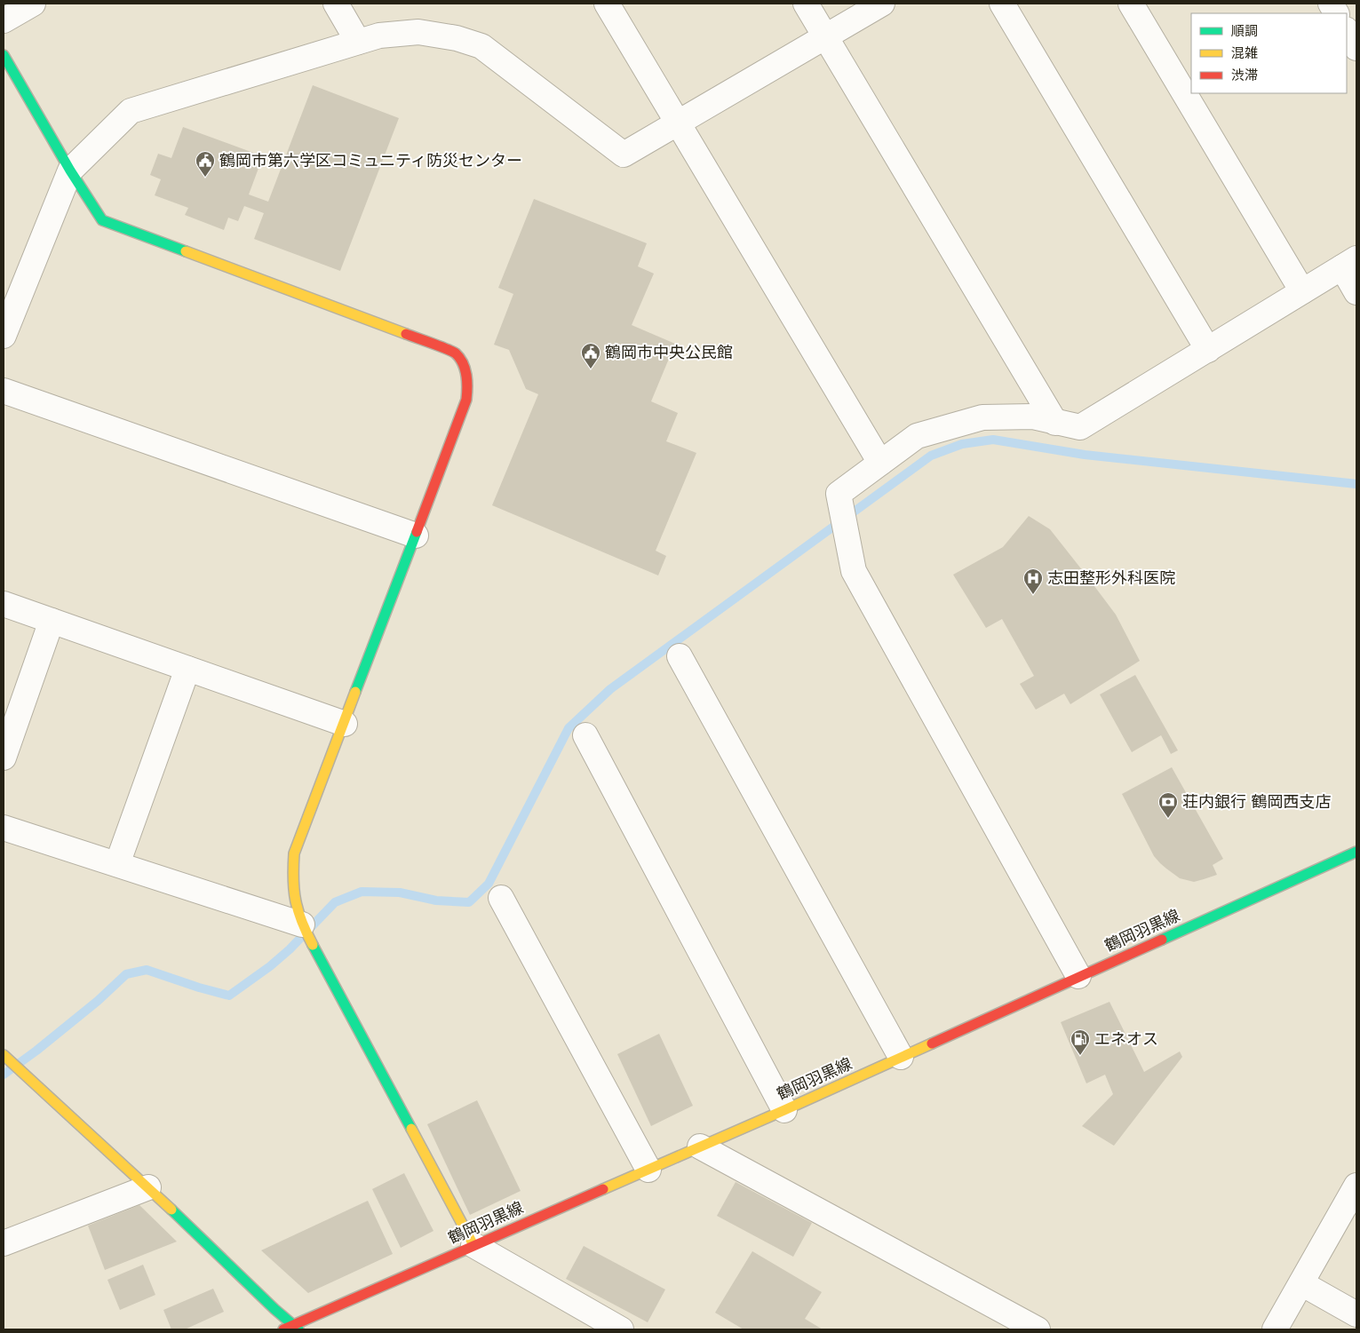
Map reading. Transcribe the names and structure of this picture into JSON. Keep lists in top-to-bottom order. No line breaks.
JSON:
{"streets":{"street":["鶴岡羽黒線"]},"places":{"public building":["鶴岡市第六学区コミュニティ防災センター","鶴岡市中央公民館"],"hospital":["志田整形外科医院"],"bank":["荘内銀行 鶴岡西支店"],"fuel station":["エネオス"]},"legend":["順調","混雑","渋滞"]}
